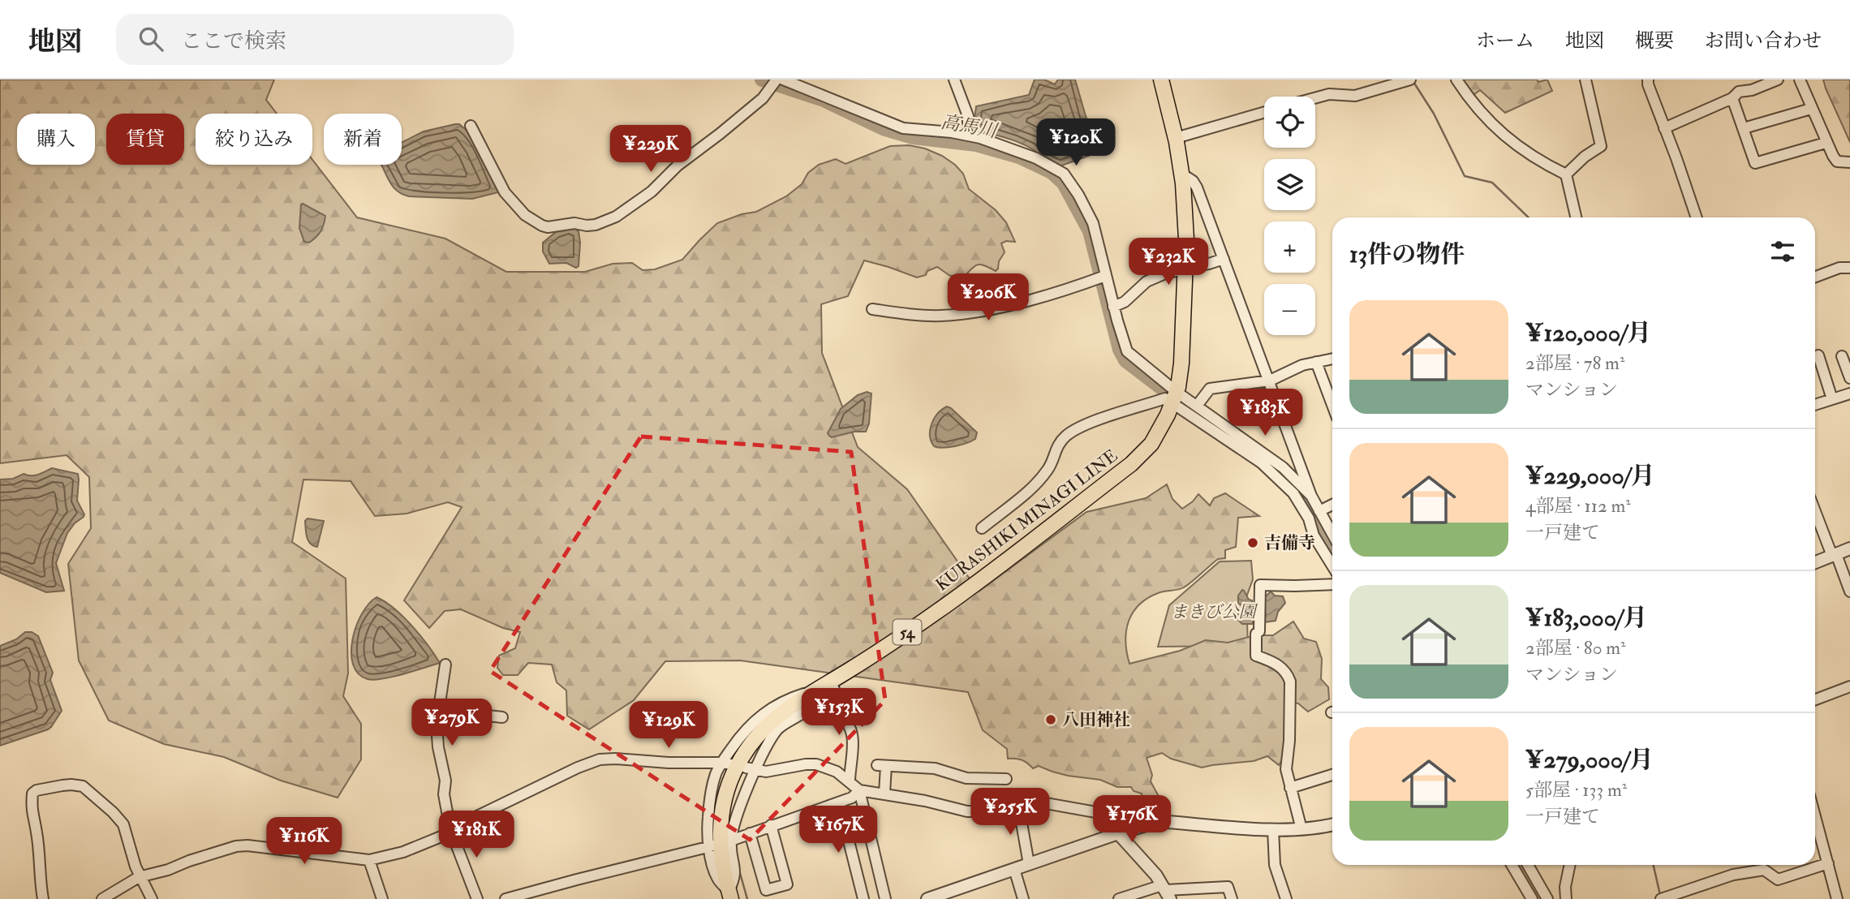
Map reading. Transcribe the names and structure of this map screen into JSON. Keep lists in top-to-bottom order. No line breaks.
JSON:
{"streets":{"main road":["KURASHIKI MINAGI LINE","54"]},"water":["高馬川"],"parks":["まきび公園"],"places":["吉備寺","八田神社"],"page":{"header":"地図","search":"ここで検索","nav":["ホーム","地図","概要","お問い合わせ"],"map_buttons":["+","−"],"chip":["購入","賃貸","絞り込み","新着"],"price":["¥120K","¥229K","¥232K","¥206K","¥183K","¥153K","¥279K","¥129K","¥255K","¥176K","¥167K","¥181K","¥116K"],"heading":"13件の物件","list":[{"name":"¥120,000/月","note":"2部屋 · 78 m² · マンション"},{"name":"¥229,000/月","note":"4部屋 · 112 m² · 一戸建て"},{"name":"¥183,000/月","note":"2部屋 · 80 m² · マンション"},{"name":"¥279,000/月","note":"5部屋 · 133 m² · 一戸建て"}]}}
